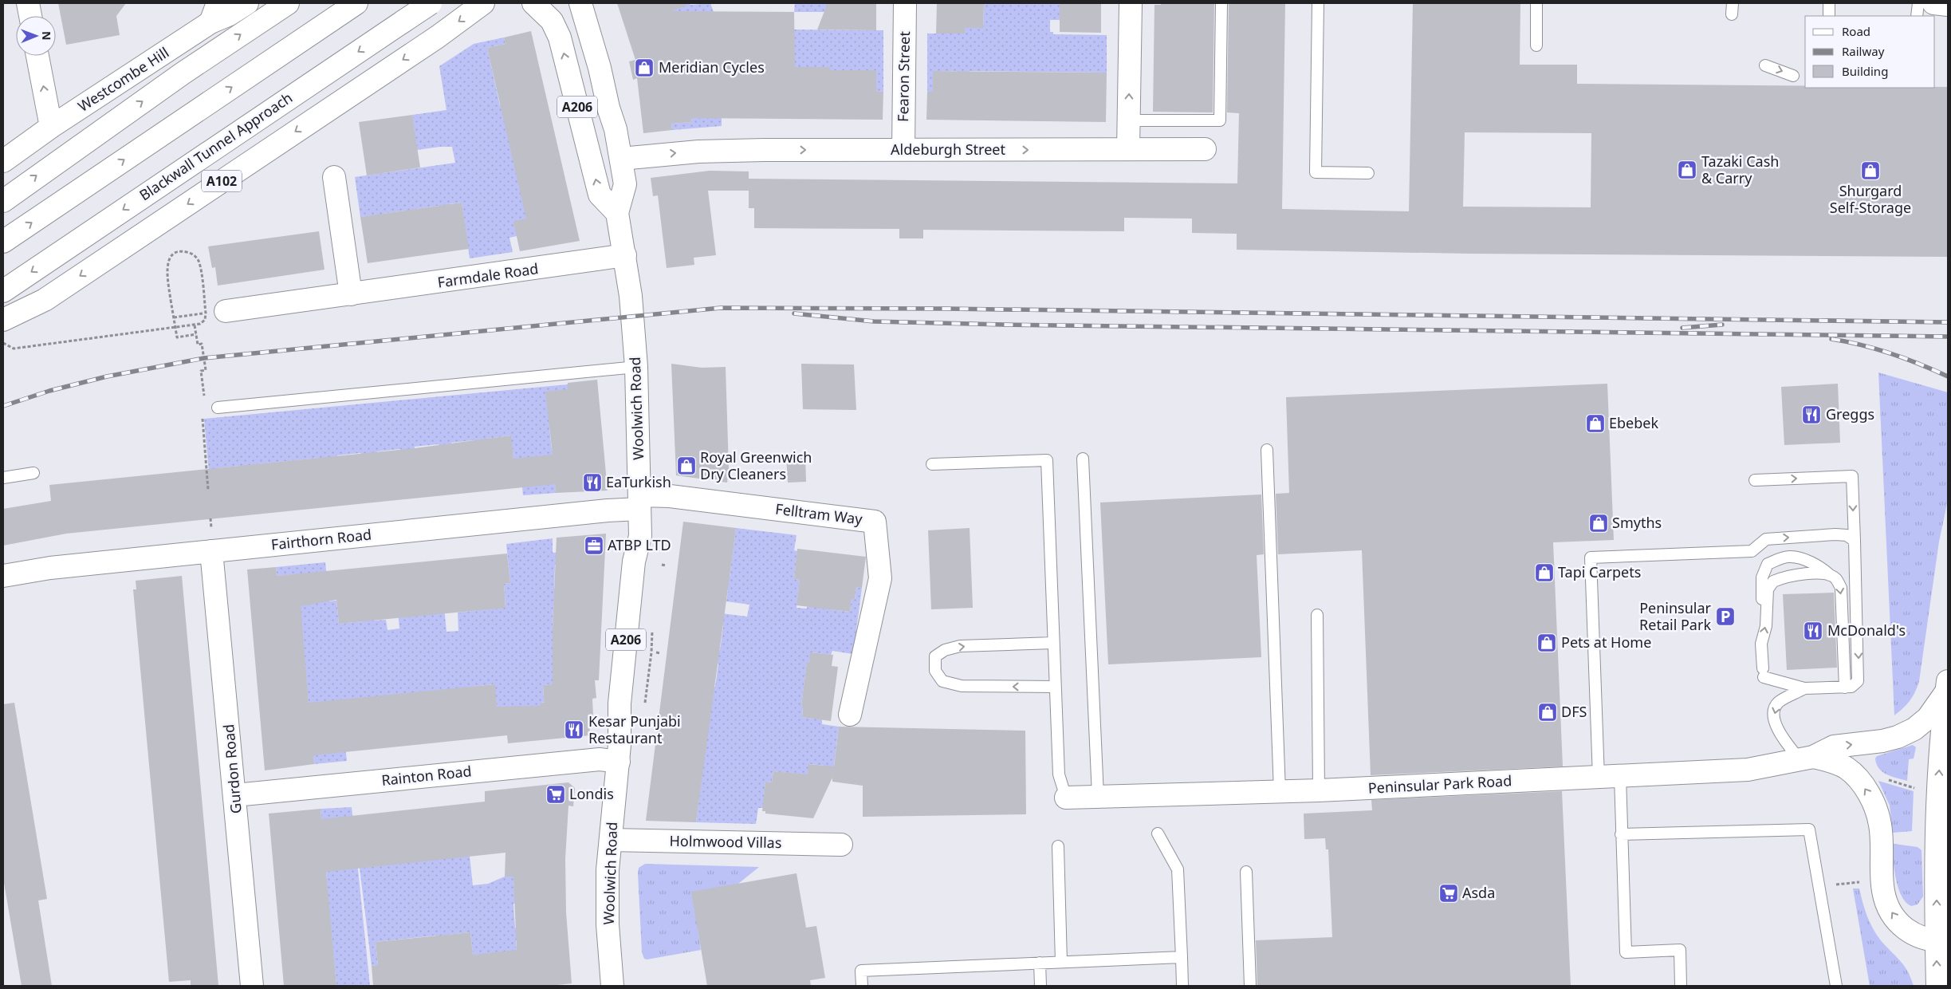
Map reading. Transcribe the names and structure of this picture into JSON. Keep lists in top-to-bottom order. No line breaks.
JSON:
{"streets":{"main road":["Fearon Street","Westcombe Hill","A206","Blackwall Tunnel Approach","Aldeburgh Street","A102","Farmdale Road","Woolwich Road","Felltram Way","Fairthorn Road","Gurdon Road","Rainton Road","Peninsular Park Road","Holmwood Villas"]},"crossings":[["Fearon Street","Aldeburgh Street"],["A206","Woolwich Road"],["Aldeburgh Street","Woolwich Road"],["Farmdale Road","Woolwich Road"],["Woolwich Road","Felltram Way"],["Woolwich Road","Fairthorn Road"],["Woolwich Road","Rainton Road"],["Woolwich Road","Holmwood Villas"],["Felltram Way","Fairthorn Road"],["Fairthorn Road","Gurdon Road"],["Gurdon Road","Rainton Road"]],"one_way":["Aldeburgh Street"],"places":{"shop":["Meridian Cycles","Tazaki Cash & Carry","Shurgard Self-Storage","Ebebek","Royal Greenwich Dry Cleaners","Smyths","Tapi Carpets","Pets at Home","DFS"],"restaurant":["Greggs","EaTurkish","McDonald's","Kesar Punjabi Restaurant"],"office":["ATBP LTD"],"parking":["Peninsular Retail Park"],"supermarket":["Londis","Asda"]},"legend":["Road","Railway","Building"],"north":"right"}
